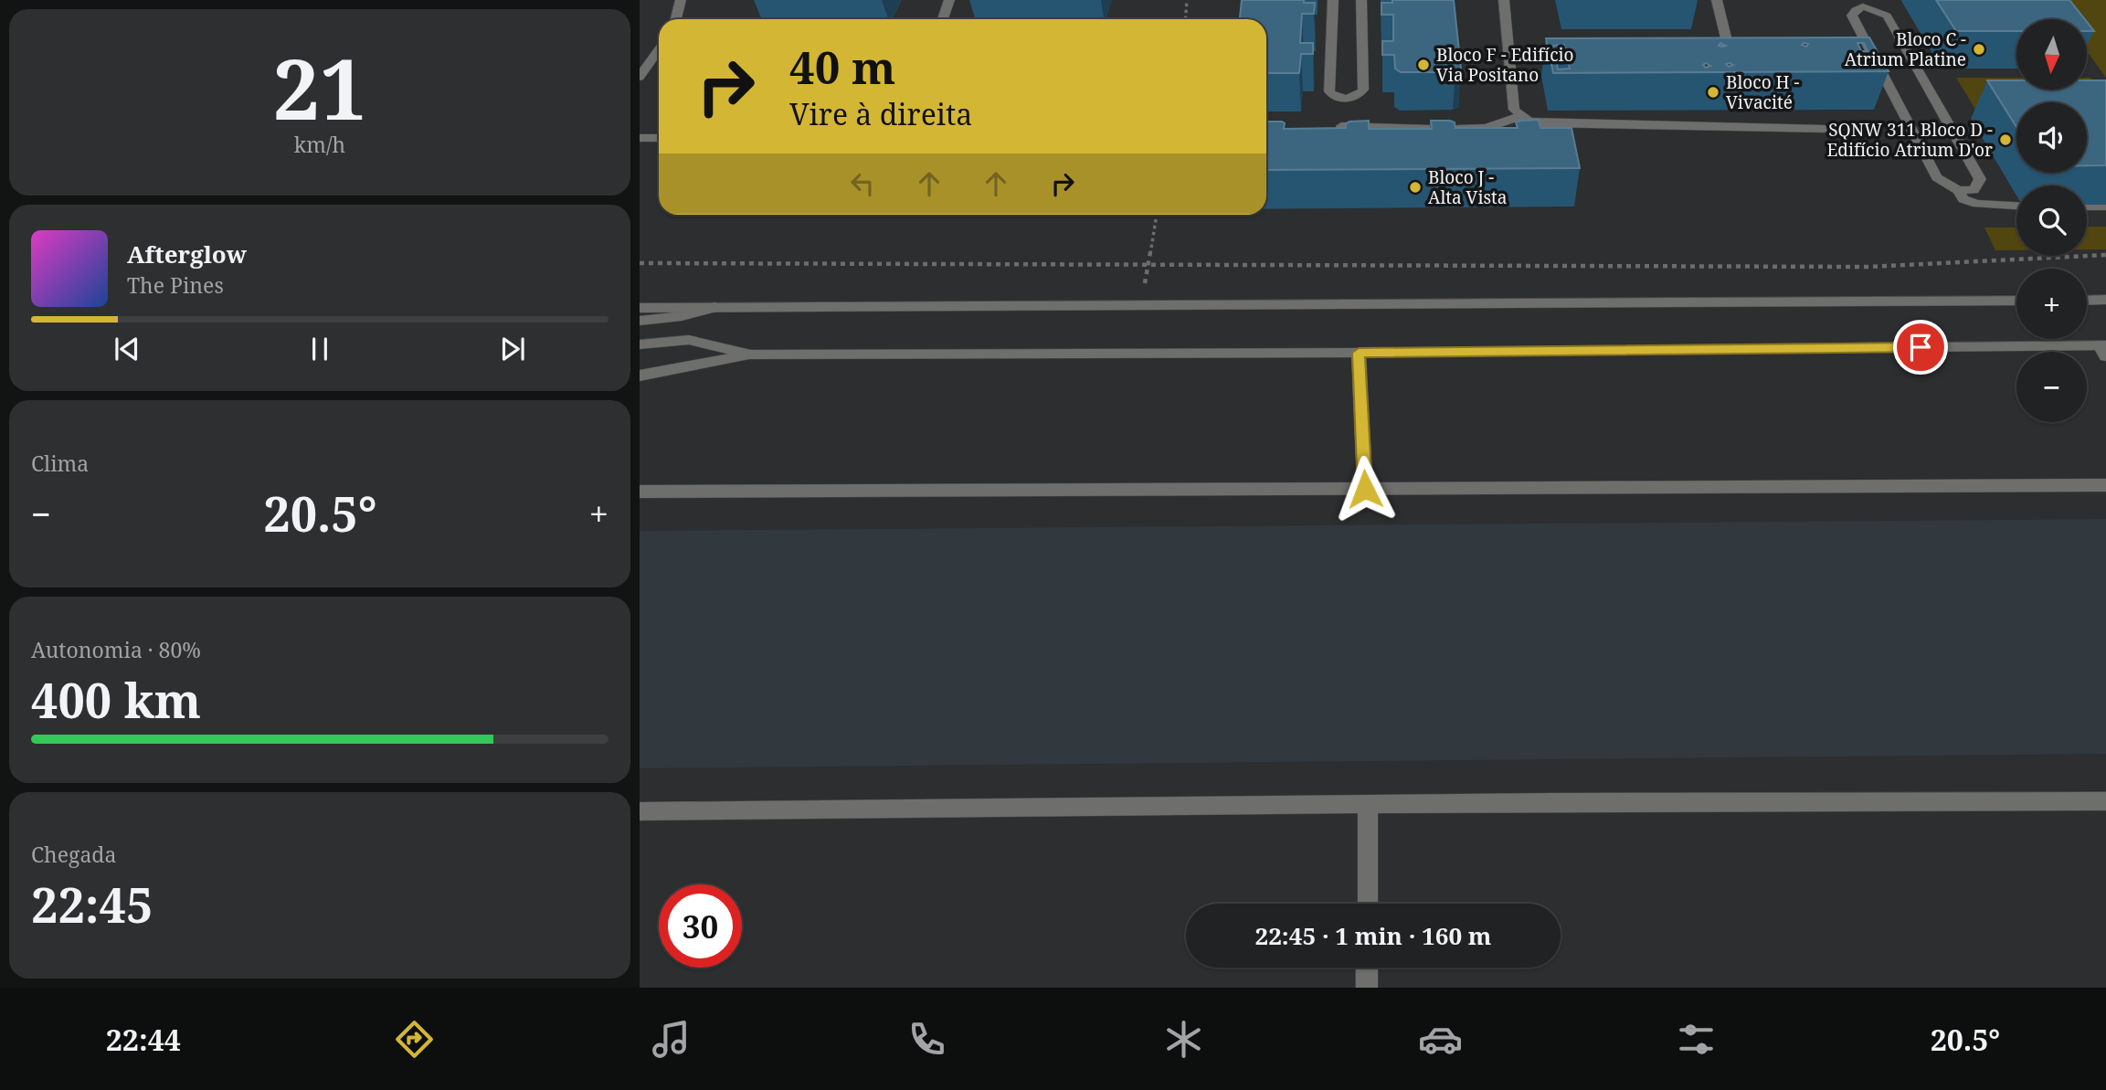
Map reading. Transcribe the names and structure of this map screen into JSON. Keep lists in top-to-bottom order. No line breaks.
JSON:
{"places":["Bloco C - Atrium Platine","Bloco F - Edifício Via Positano","Bloco H - Vivacité","SQNW 311 Bloco D - Edifício Atrium D'or","Bloco J - Alta Vista"],"north":"bottom","page":{"tile":[["21","km/h"],"Clima",["Autonomia · 80%","400 km"],["Chegada","22:45"]],"map_buttons":["+","−"],"turn":["40 m","Vire à direita"],"song":["Afterglow","The Pines"],"heat":["−","20.5°","+"],"limit":"30","trip":"22:45 · 1 min · 160 m","tabs":["22:44","20.5°"]}}
